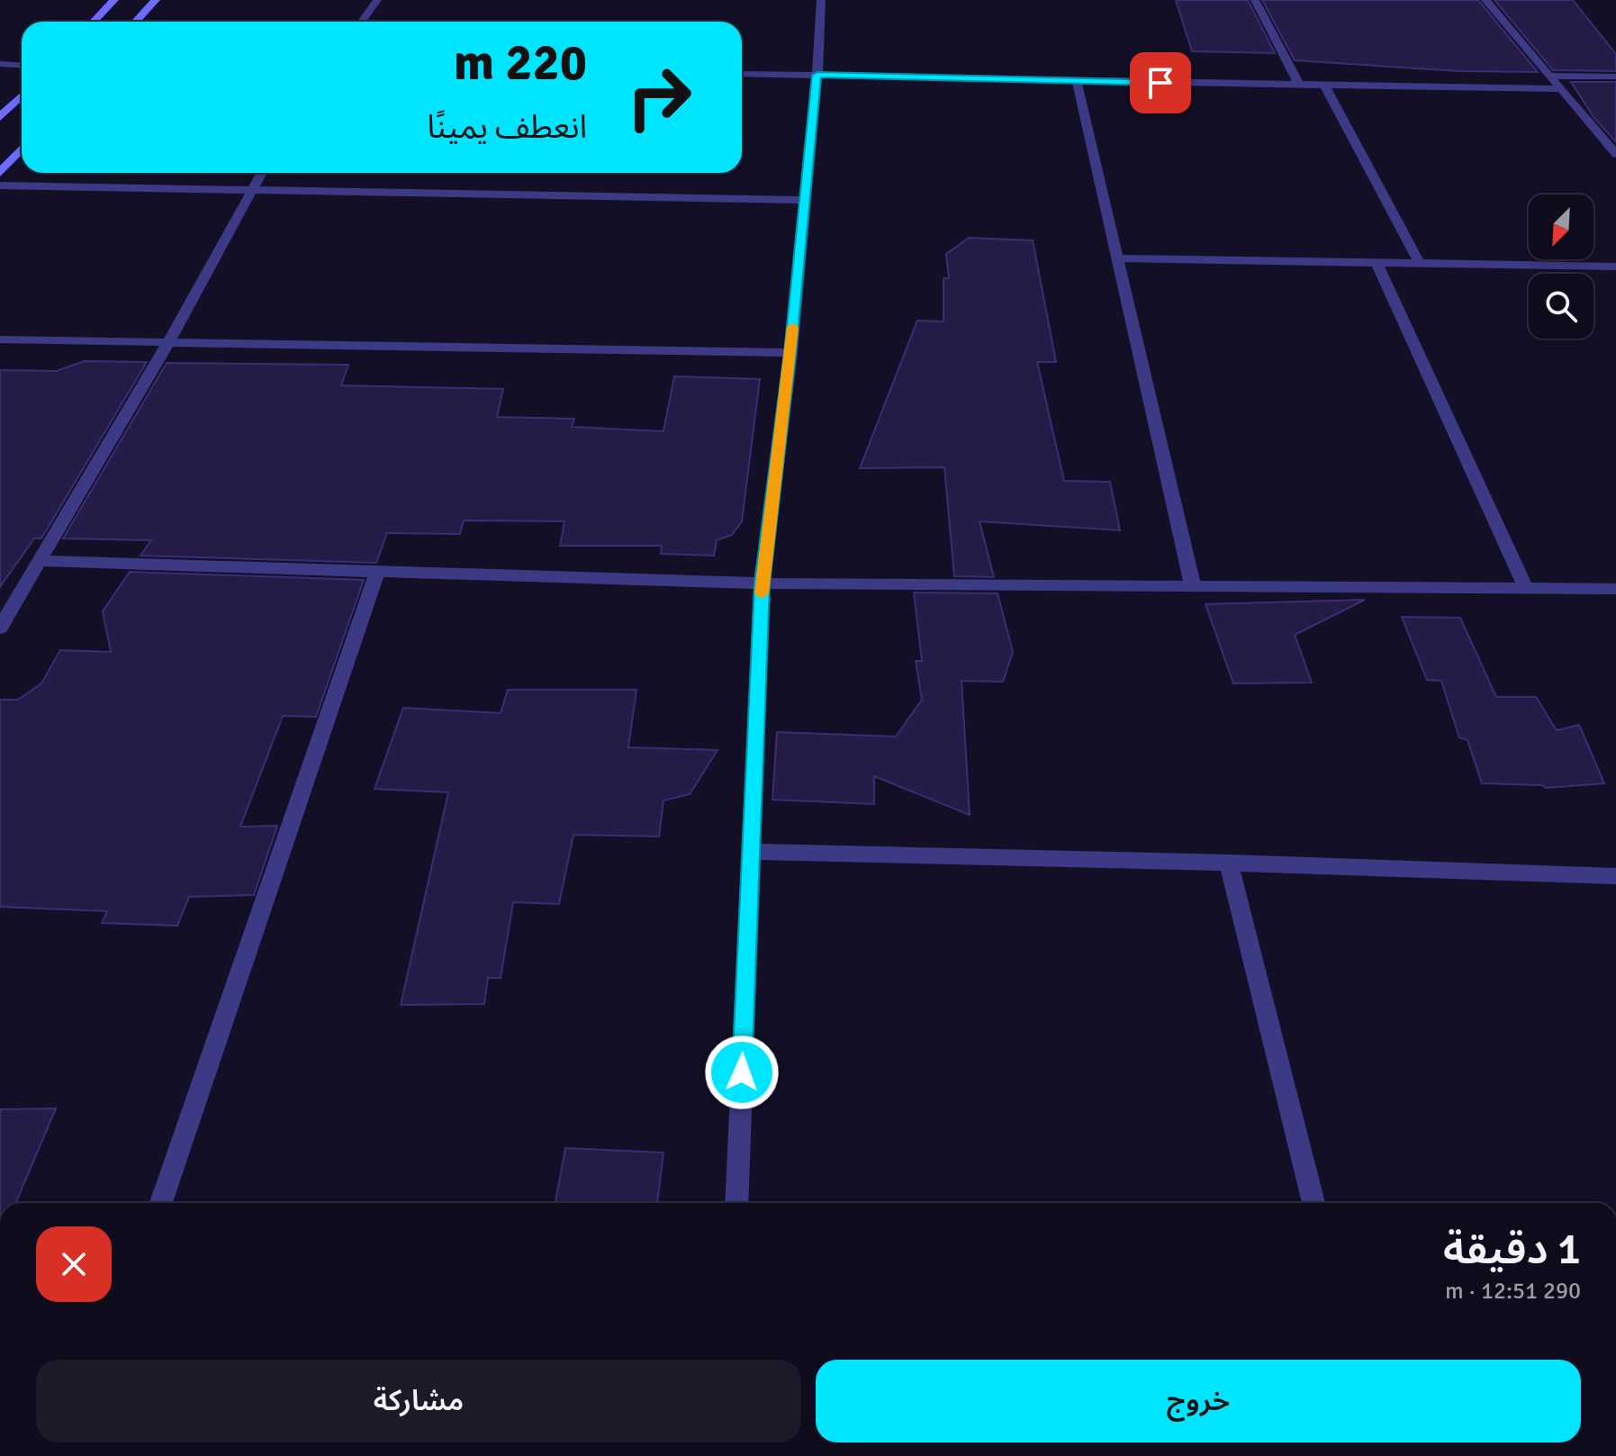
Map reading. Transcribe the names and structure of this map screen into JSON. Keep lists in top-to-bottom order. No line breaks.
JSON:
{"north":"bottom left","page":{"turn":["220 m","انعطف يمينًا"],"heading":["1 دقيقة","290 m · 12:51"],"buttons":["خروج","مشاركة"]}}
